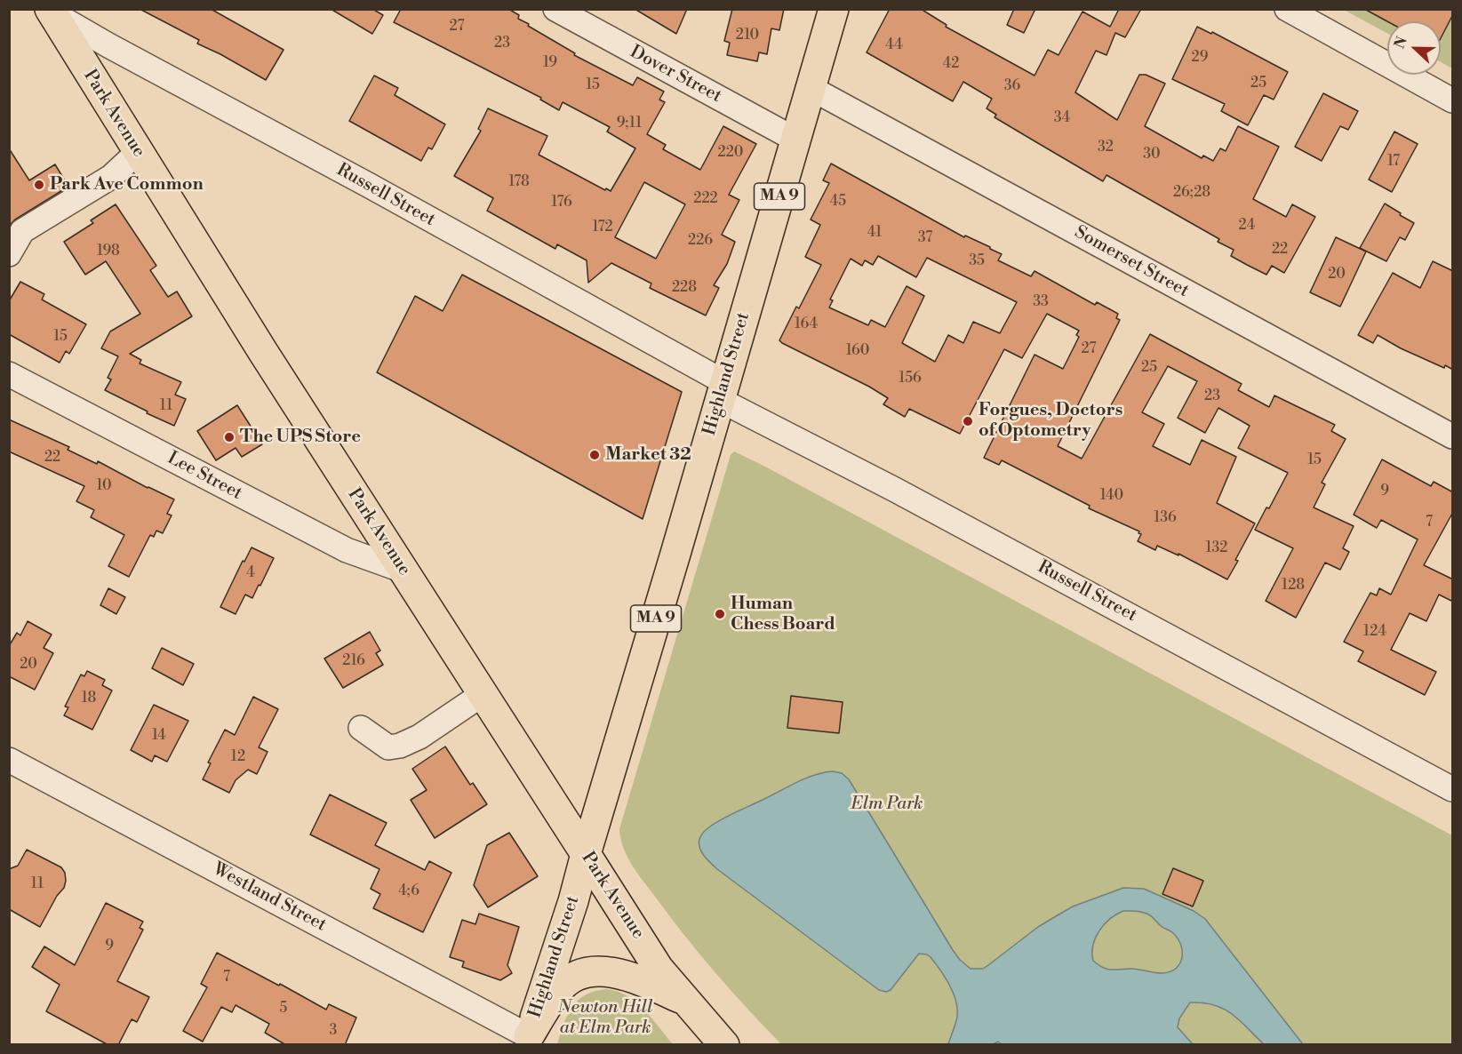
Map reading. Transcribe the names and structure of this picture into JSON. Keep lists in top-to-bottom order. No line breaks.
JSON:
{"streets":{"main road":["Park Avenue","MA 9","Highland Street"],"street":["Dover Street","Russell Street","Somerset Street","Lee Street","Westland Street"]},"crossings":[["Dover Street","Highland Street"],["Park Avenue","Russell Street"],["Park Avenue","Highland Street"],["Park Avenue","Lee Street"],["Russell Street","Highland Street"],["Somerset Street","Highland Street"],["Highland Street","Westland Street"]],"parks":["Elm Park","Newton Hill at Elm Park"],"places":["Park Ave Common","Forgues, Doctors of Optometry","The UPS Store","Market 32","Human Chess Board"],"house_numbers":["27","210","23","44","29","19","42","25","15","36","34","9;11","32","220","30","17","178","26;28","222","45","176","24","172","41","37","226","22","198","35","20","228","33","164","15","27","160","25","156","23","11","22","15","10","9","140","136","7","132","4","128","124","216","20","18","14","12","11","4;6","9","7","5","3"],"north":"left"}
